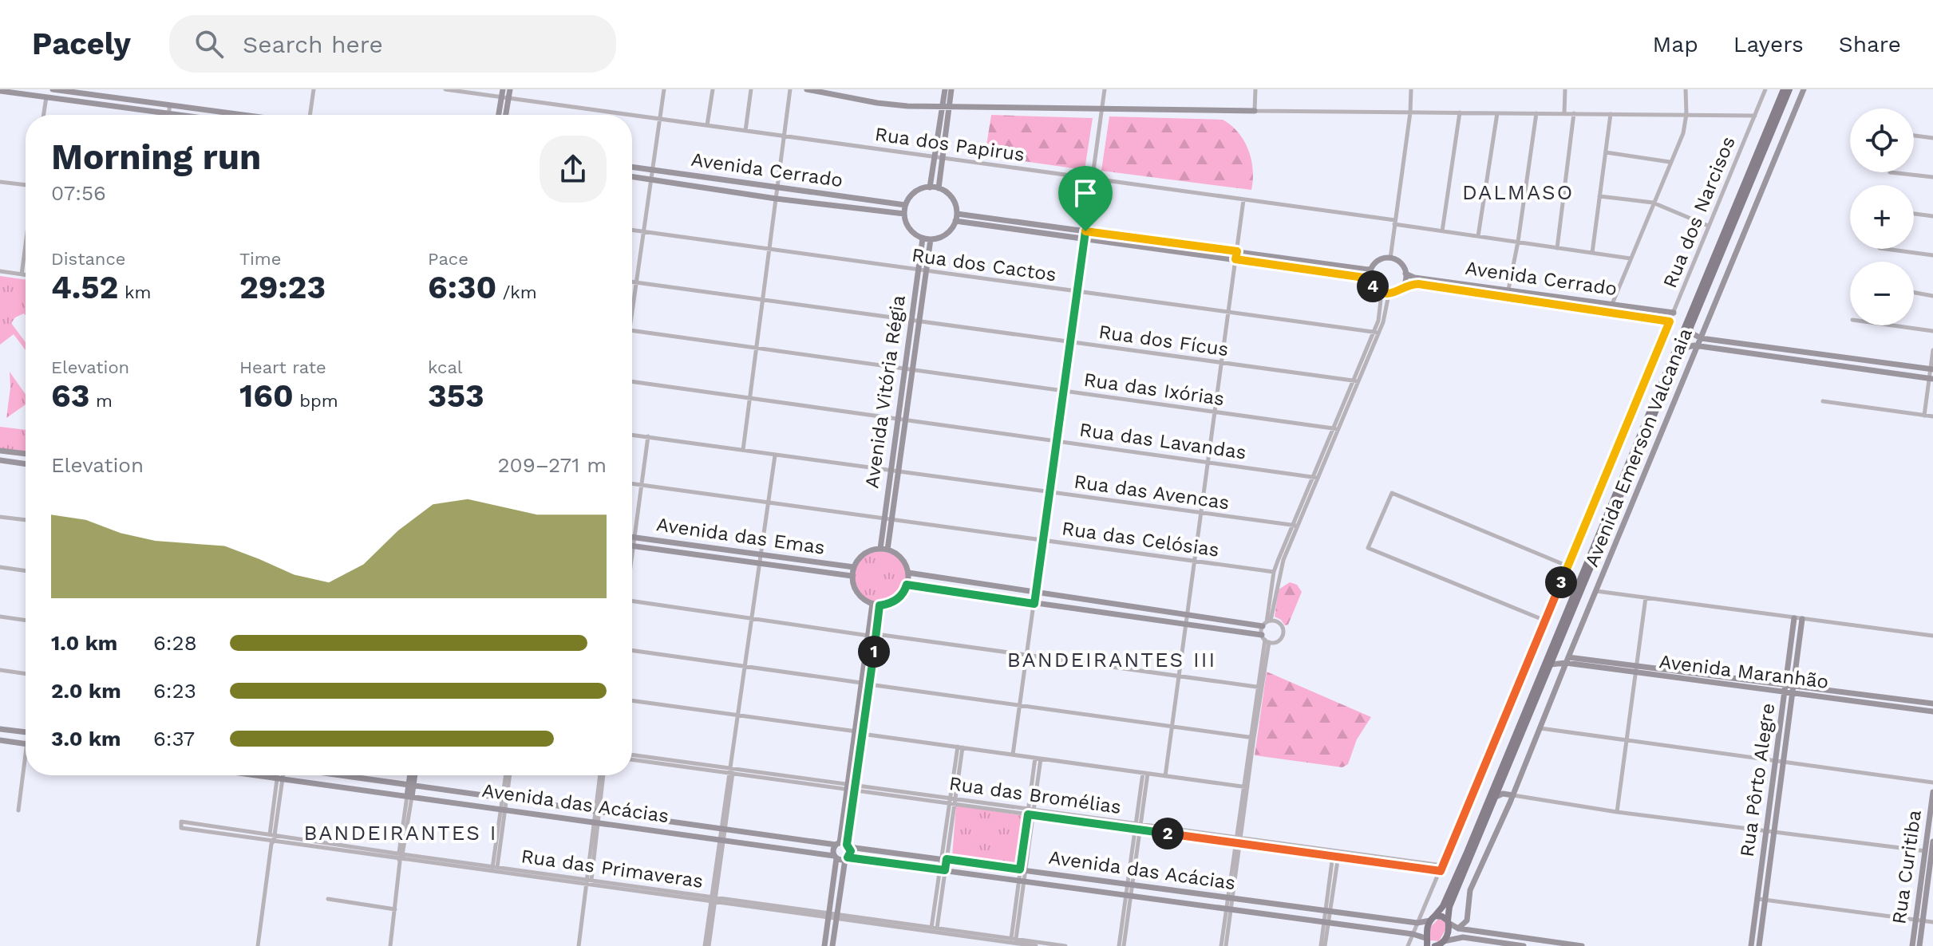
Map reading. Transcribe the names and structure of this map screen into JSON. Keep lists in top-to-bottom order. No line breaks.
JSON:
{"streets":{"street":["Rua dos Papirus","Avenida Cerrado","Rua dos Narcisos","Rua dos Cactos","Rua dos Fícus","Rua das Ixórias","Avenida Vitória Régia","Rua das Lavandas","Avenida Emerson Valcanaia","Rua das Avencas","Avenida das Emas","Rua das Celósias","Avenida Maranhão","Rua Pôrto Alegre","Rua das Bromélias","Avenida das Acácias","Rua Curitiba","Rua das Primaveras"]},"crossings":[["Avenida Cerrado","Rua dos Narcisos"],["Avenida Cerrado","Avenida Vitória Régia"],["Rua dos Narcisos","Rua das Bromélias"],["Rua dos Narcisos","Avenida das Acácias"],["Rua dos Cactos","Avenida Vitória Régia"],["Rua dos Fícus","Avenida Vitória Régia"],["Rua das Ixórias","Avenida Vitória Régia"],["Avenida Vitória Régia","Rua das Lavandas"],["Avenida Vitória Régia","Rua das Avencas"],["Avenida Vitória Régia","Avenida das Emas"],["Avenida Vitória Régia","Rua das Celósias"],["Avenida Emerson Valcanaia","Avenida Maranhão"],["Avenida Maranhão","Rua Pôrto Alegre"]],"districts":["DALMASO","BANDEIRANTES III","BANDEIRANTES I"],"page":{"header":"Pacely","search":"Search here","nav":["Map","Layers","Share"],"map_buttons":["+","−"],"heading":["Morning run","07:56"],"stats":[["Distance","4.52 km"],["Time","29:23"],["Pace","6:30 /km"],["Elevation","63 m"],["Heart rate","160 bpm"],["kcal","353"]],"pins":["4","3","1","2"],"chart":["Elevation","209–271 m"],"list":[{"name":"1.0 km","note":"6:28"},{"name":"2.0 km","note":"6:23"},{"name":"3.0 km","note":"6:37"}]}}
